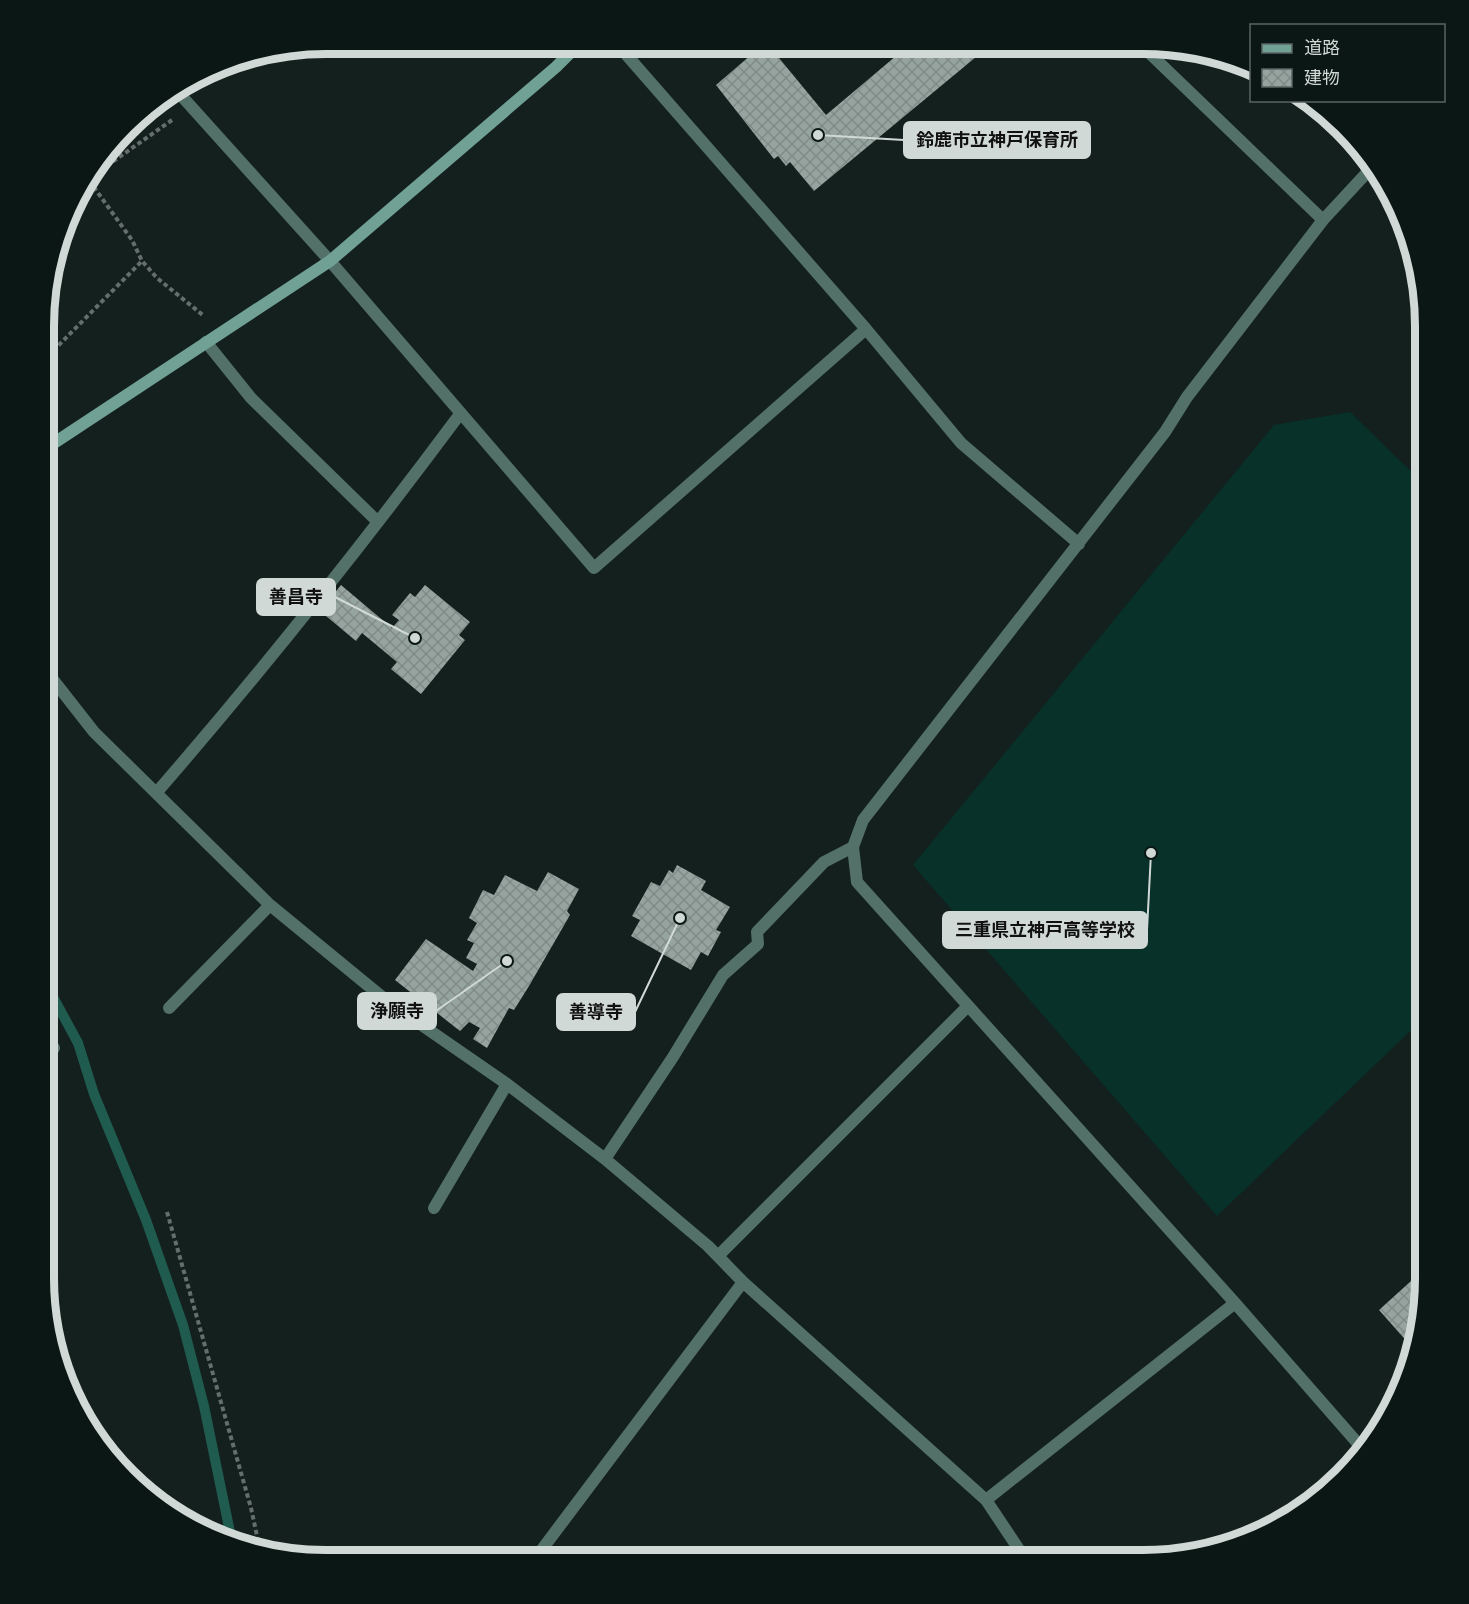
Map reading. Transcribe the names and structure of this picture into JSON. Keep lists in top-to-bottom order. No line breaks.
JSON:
{"places":["鈴鹿市立神戸保育所","善昌寺","三重県立神戸高等学校","善導寺","浄願寺"],"legend":["道路","建物"]}
